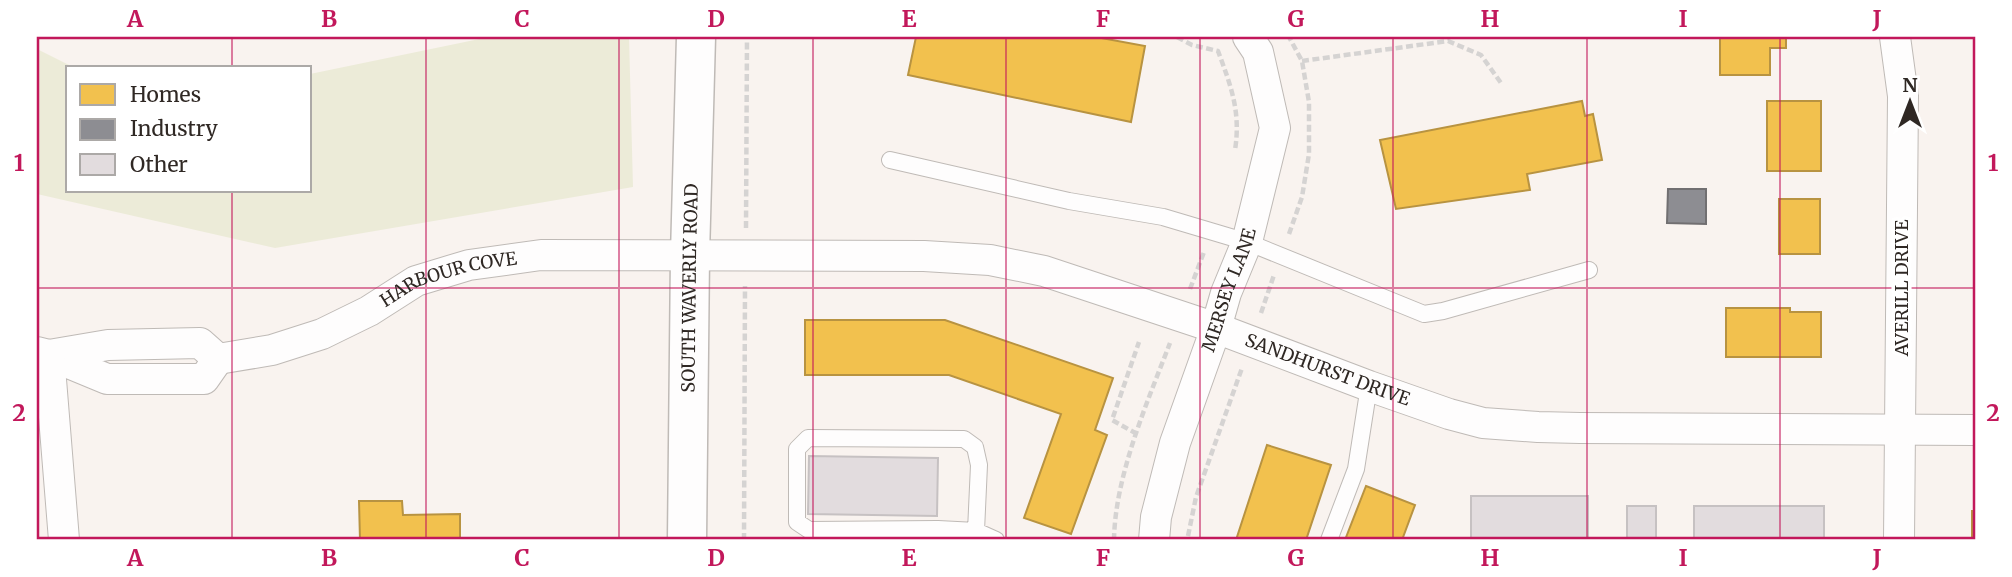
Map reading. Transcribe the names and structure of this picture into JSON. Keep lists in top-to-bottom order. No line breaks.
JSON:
{"streets":{"main road":["SOUTH WAVERLY ROAD"],"street":["HARBOUR COVE","AVERILL DRIVE","MERSEY LANE","SANDHURST DRIVE"]},"crossings":[["HARBOUR COVE","SOUTH WAVERLY ROAD"],["HARBOUR COVE","SANDHURST DRIVE"],["SOUTH WAVERLY ROAD","SANDHURST DRIVE"],["AVERILL DRIVE","SANDHURST DRIVE"],["MERSEY LANE","SANDHURST DRIVE"]],"legend":["Homes","Industry","Other"],"north":"top","grid":{"columns":["A","B","C","D","E","F","G","H","I","J"],"rows":["1","2"]}}
